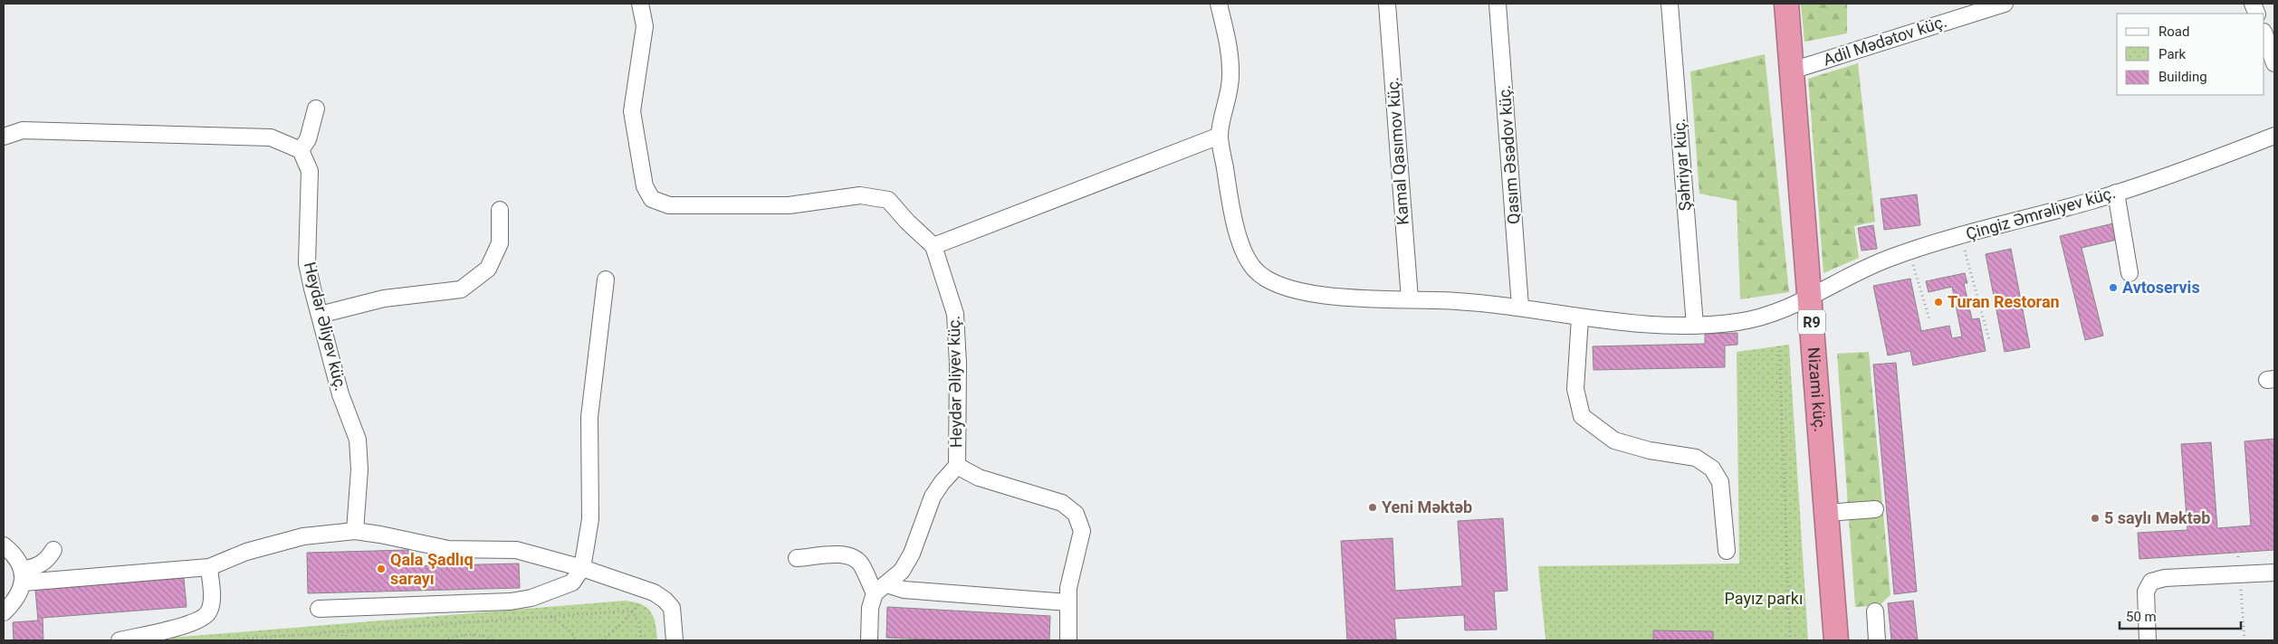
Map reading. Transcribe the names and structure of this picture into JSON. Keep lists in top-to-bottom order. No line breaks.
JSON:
{"streets":{"highway":["R9","Nizami küç."],"street":["Adil Mədətov küç.","Kamal Qasımov küç.","Qasım Əsədov küç.","Şəhriyar küç.","Çingiz Əmrəliyev küç.","Heydər Əliyev küç."]},"crossings":[["Adil Mədətov küç.","Nizami küç."],["Kamal Qasımov küç.","Çingiz Əmrəliyev küç."],["Qasım Əsədov küç.","Çingiz Əmrəliyev küç."],["Şəhriyar küç.","Çingiz Əmrəliyev küç."],["Çingiz Əmrəliyev küç.","Nizami küç."]],"parks":["Payız parkı"],"places":["Avtoservis","Turan Restoran","Yeni Məktəb","5 saylı Məktəb","Qala Şadlıq sarayı"],"legend":["Road","Park","Building"],"scale_bar":"50 m"}
